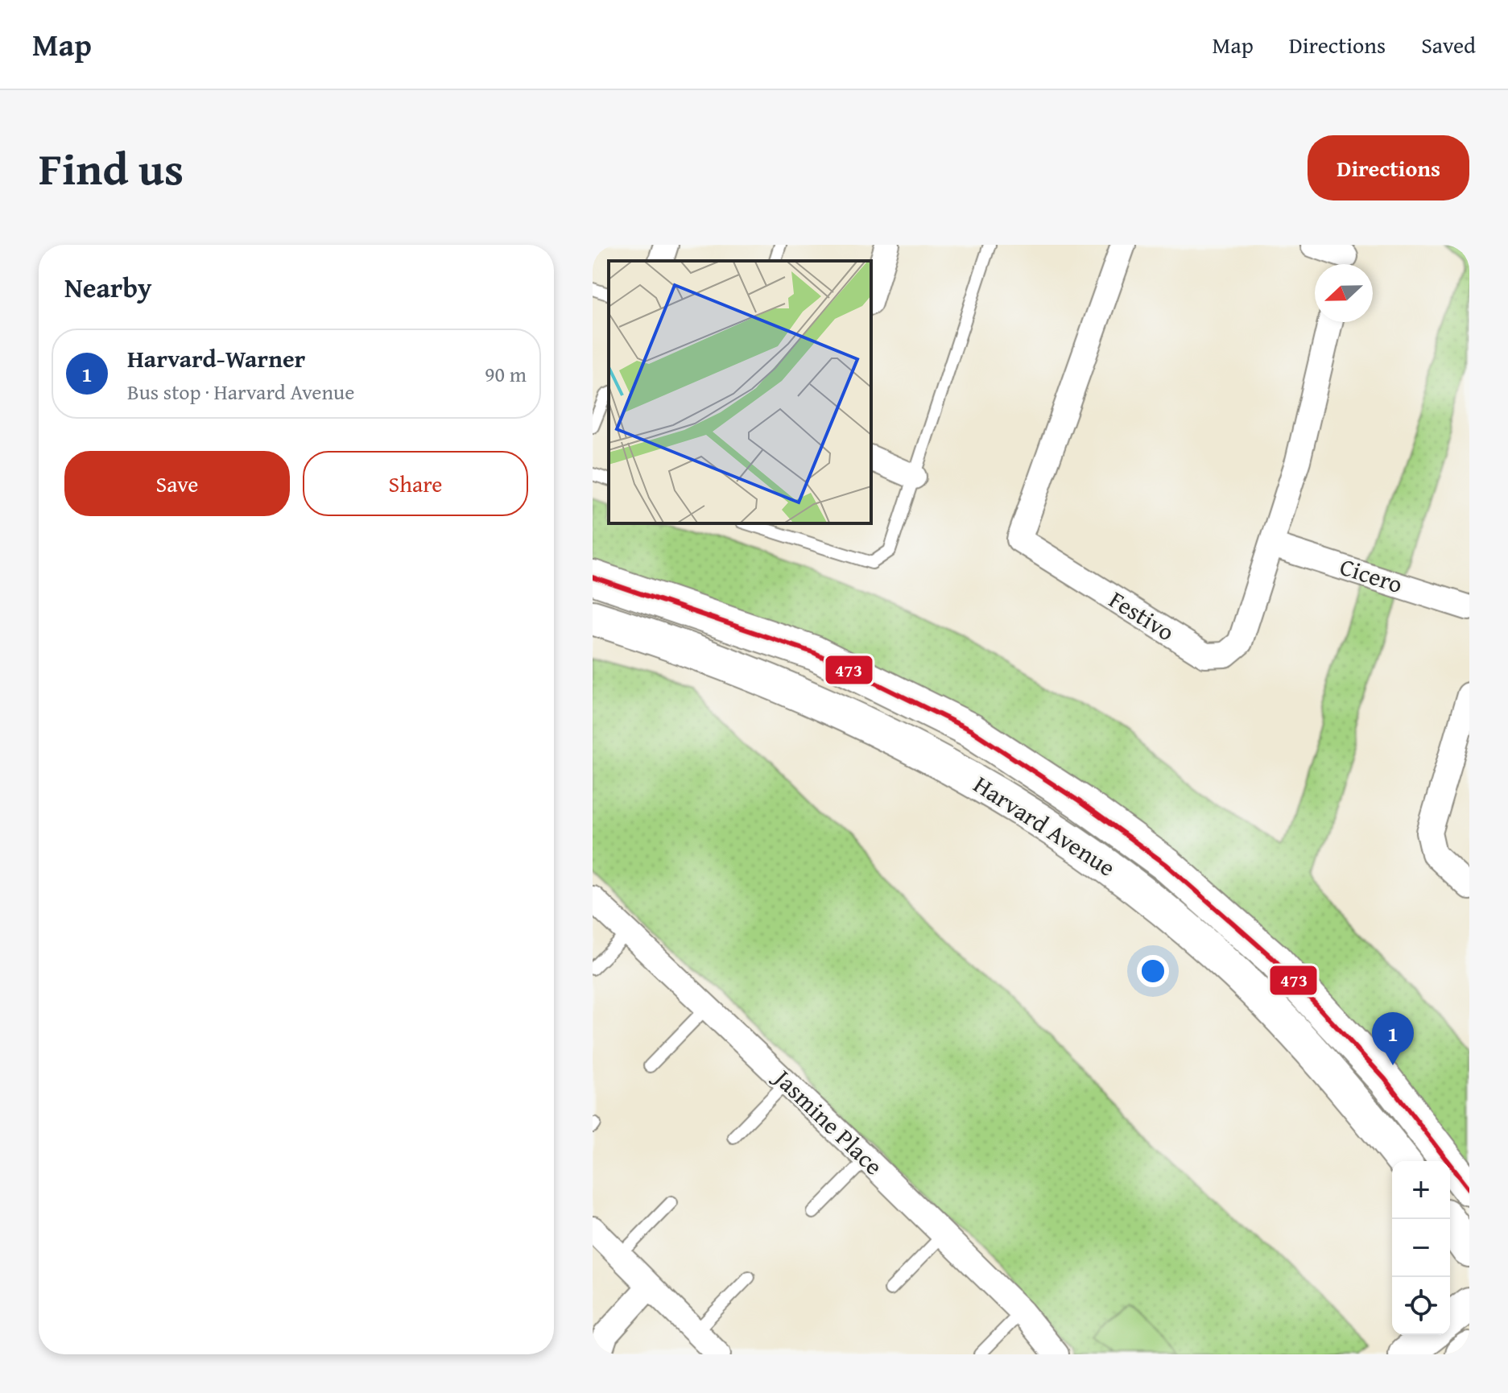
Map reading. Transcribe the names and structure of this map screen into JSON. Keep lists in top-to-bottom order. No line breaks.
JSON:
{"streets":{"main road":["Harvard Avenue"],"street":["Cicero","Festivo","Jasmine Place"]},"crossings":[["Cicero","Festivo"]],"lines":["transit line 473"],"north":"left","page":{"header":"Map","nav":["Map","Directions","Saved"],"title":"Find us","buttons":["Directions",["Save","Share"]],"heading":"Nearby","list":[{"mark":"1","name":"Harvard-Warner","note":"Bus stop · Harvard Avenue","value":"90 m"}],"pins":"1","map_buttons":["+","−"]}}
